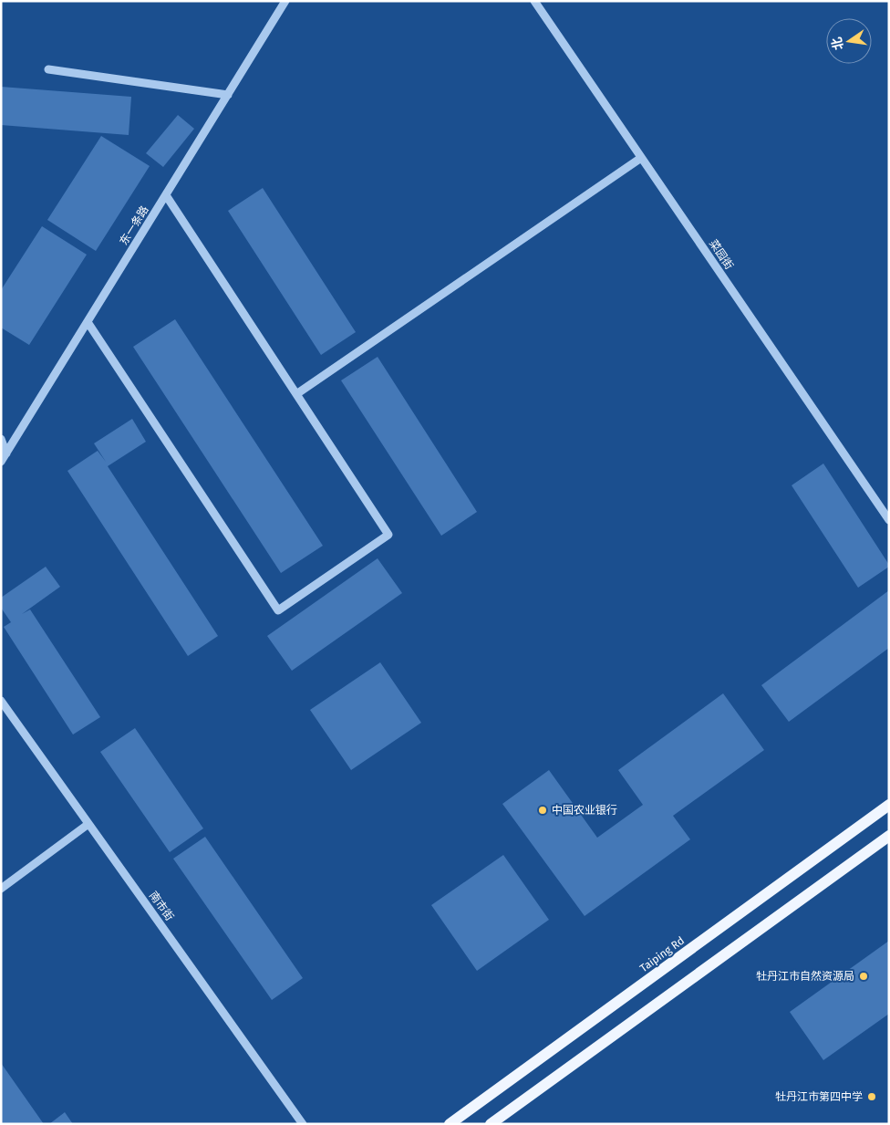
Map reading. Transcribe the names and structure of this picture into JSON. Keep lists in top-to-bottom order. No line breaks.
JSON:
{"streets":{"main road":["Taiping Rd"],"street":["东一条路","菜园街","南市街"]},"places":["中国农业银行","牡丹江市自然资源局","牡丹江市第四中学"],"north":"left"}
